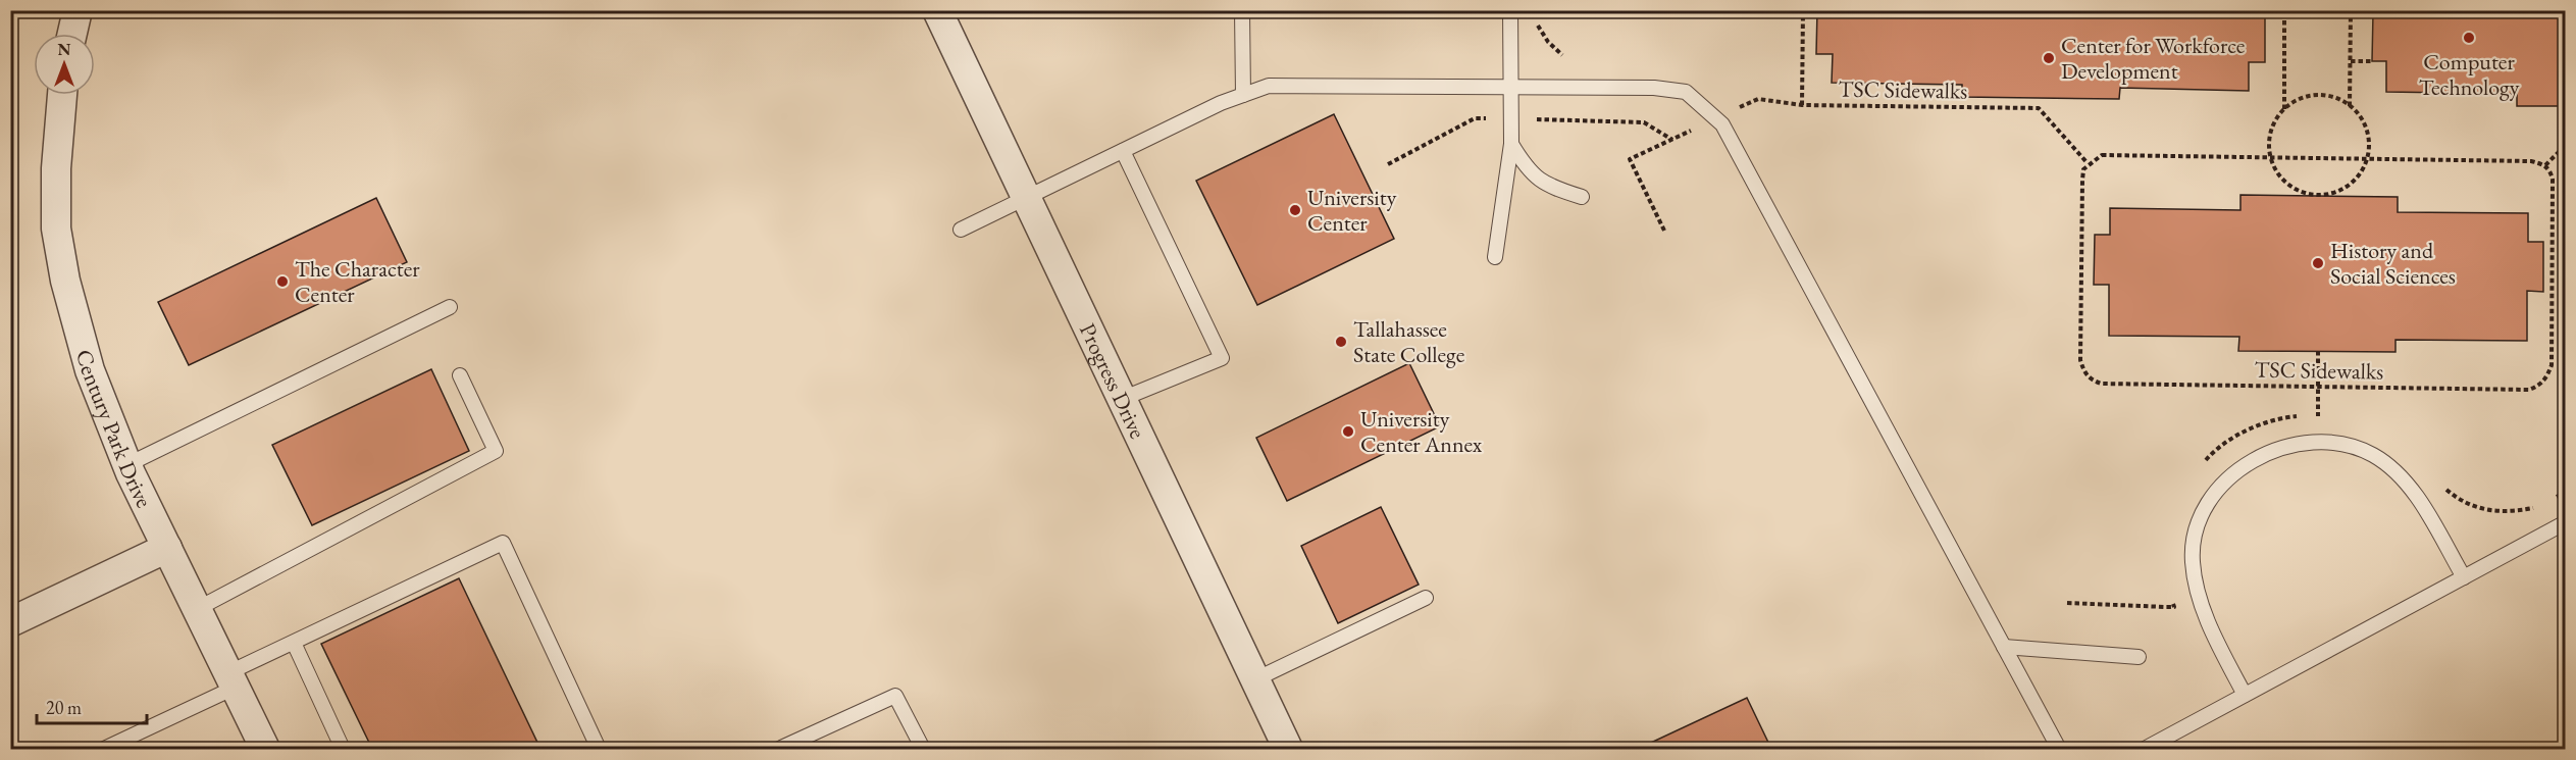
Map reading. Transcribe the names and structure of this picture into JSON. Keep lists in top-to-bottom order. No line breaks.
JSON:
{"streets":{"street":["Progress Drive","Century Park Drive"],"path":["TSC Sidewalks"]},"places":["Computer Technology","Center for Workforce Development","University Center","History and Social Sciences","The Character Center","Tallahassee State College","University Center Annex"],"scale_bar":"20 m","north":"top"}
